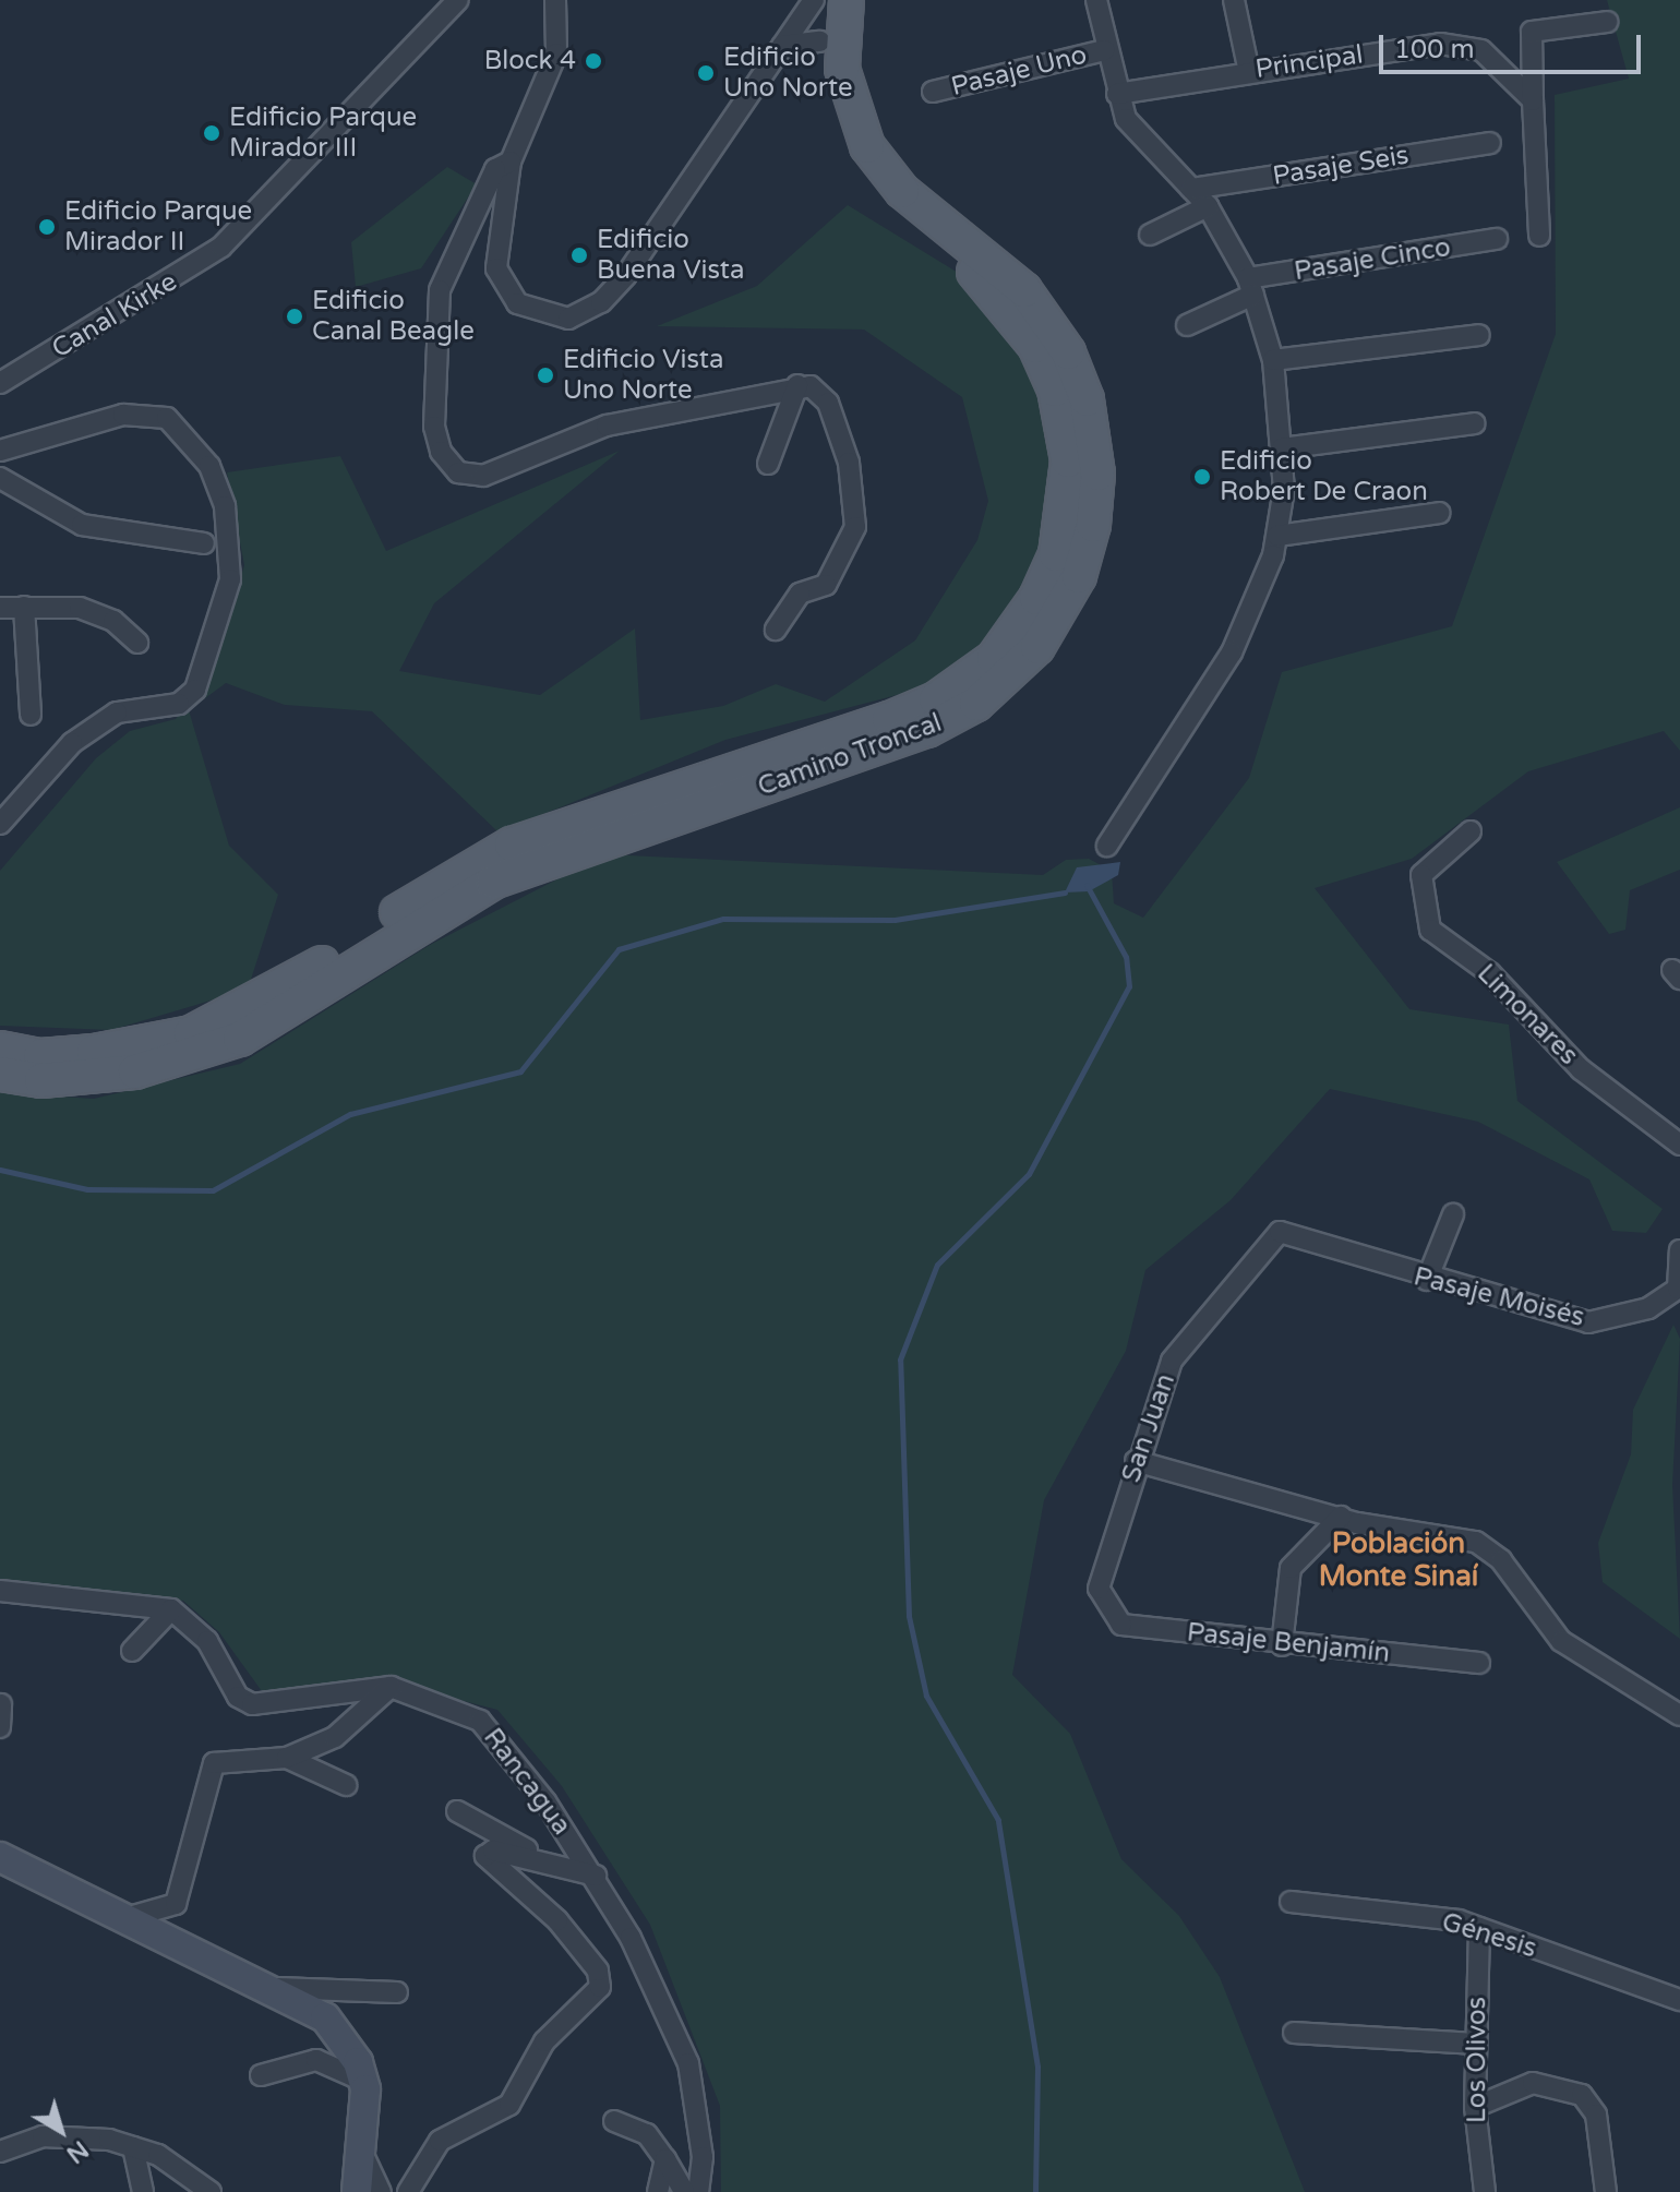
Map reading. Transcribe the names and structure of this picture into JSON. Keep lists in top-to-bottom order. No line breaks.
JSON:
{"streets":{"main road":["Camino Troncal"],"street":["Principal","Pasaje Uno","Pasaje Seis","Pasaje Cinco","Canal Kirke","Limonares","Pasaje Moisés","San Juan","Pasaje Benjamín","Rancagua","Génesis","Los Olivos"]},"crossings":[["Pasaje Moisés","San Juan"],["San Juan","Pasaje Benjamín"],["Génesis","Los Olivos"]],"districts":["Población Monte Sinaí"],"places":["Block 4","Edificio Uno Norte","Edificio Parque Mirador III","Edificio Parque Mirador II","Edificio Buena Vista","Edificio Canal Beagle","Edificio Vista Uno Norte","Edificio Robert De Craon"],"scale_bar":"100 m","north":"bottom right"}
